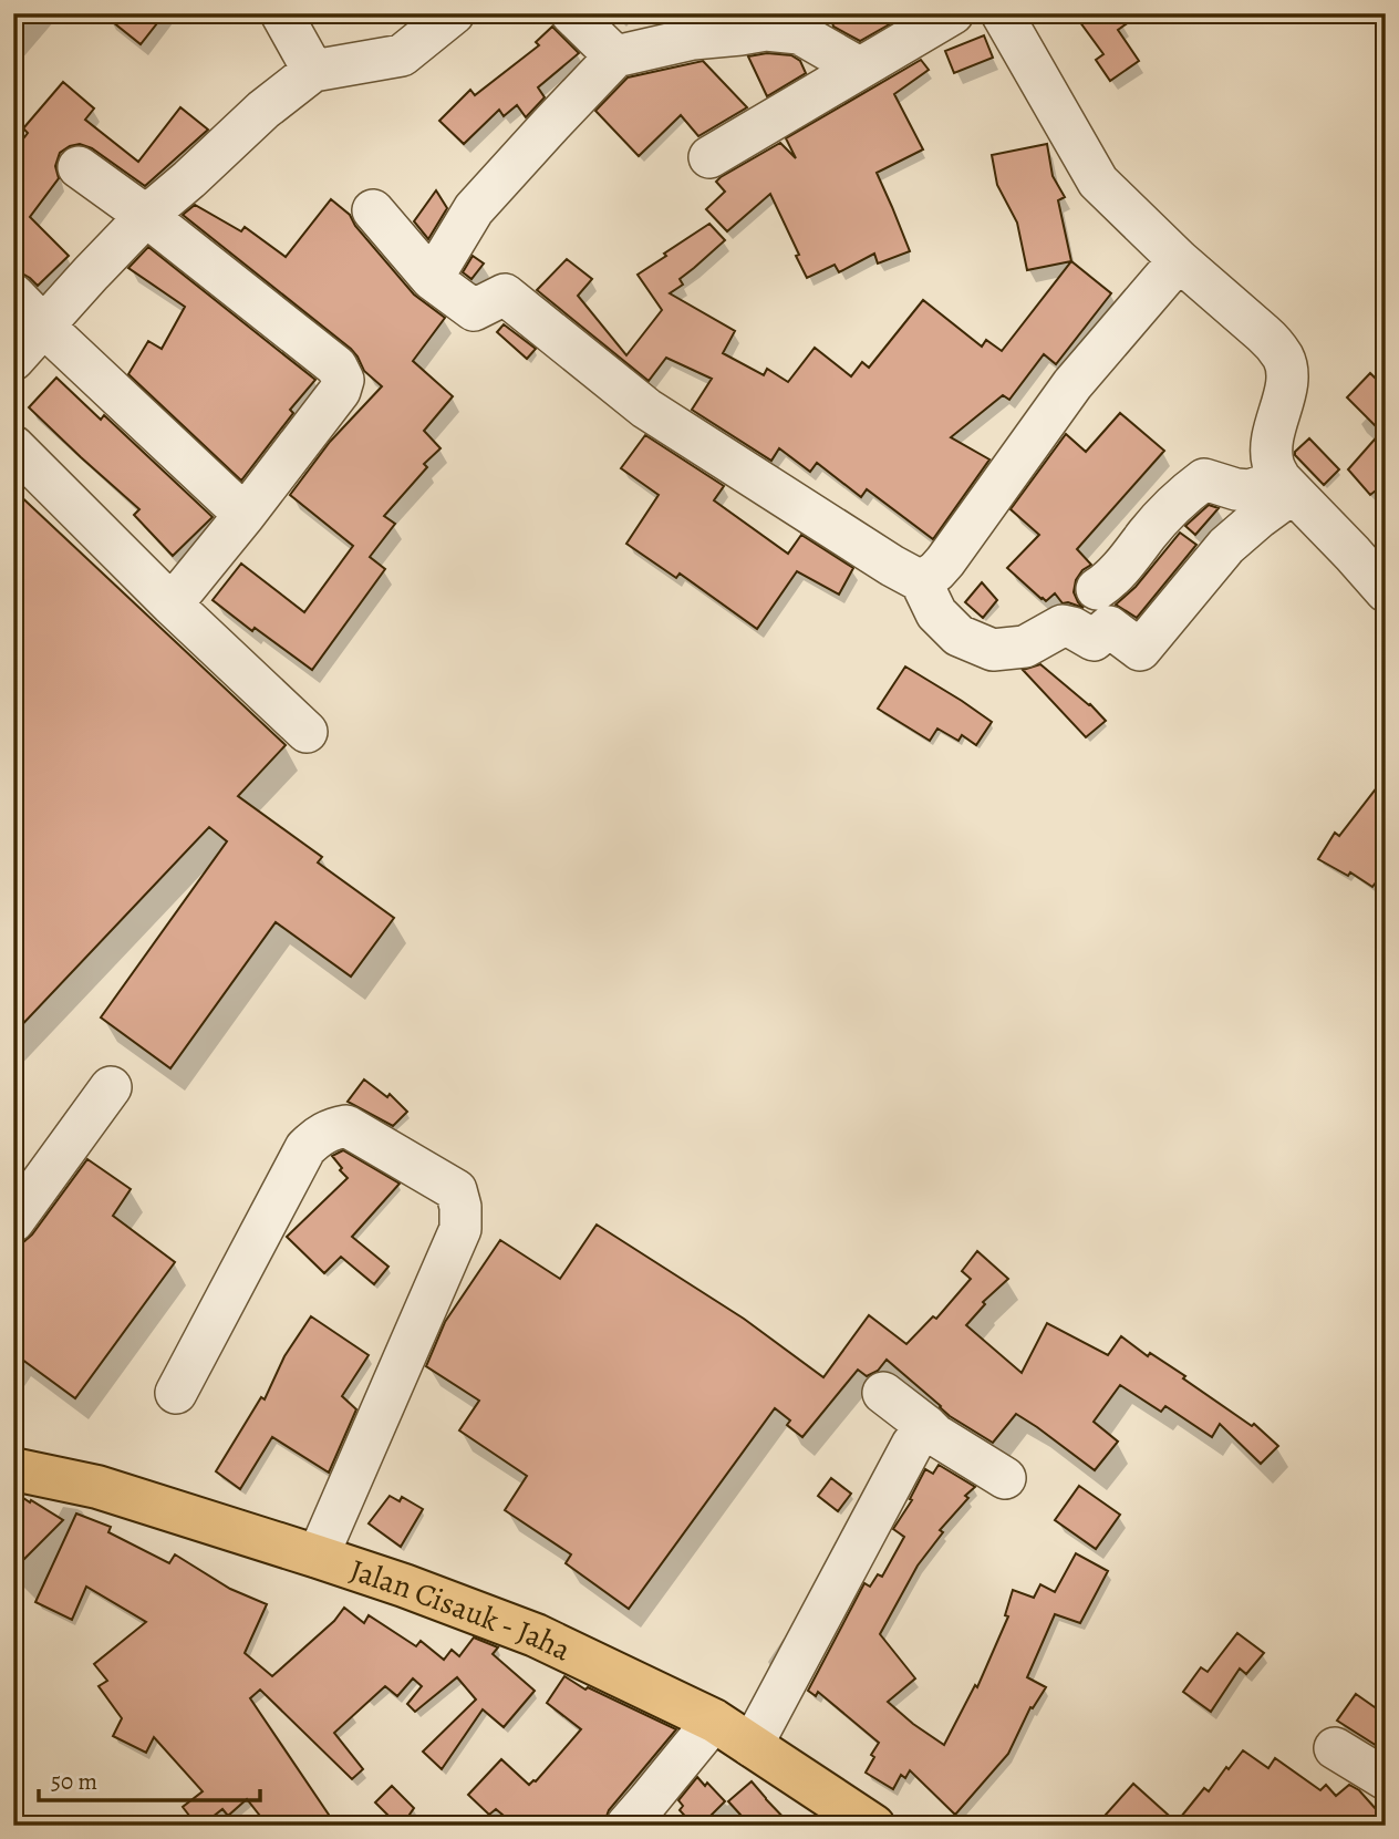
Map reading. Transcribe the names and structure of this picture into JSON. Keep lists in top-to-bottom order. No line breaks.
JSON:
{"streets":{"main road":["Jalan Cisauk - Jaha"]},"scale_bar":"50 m"}
